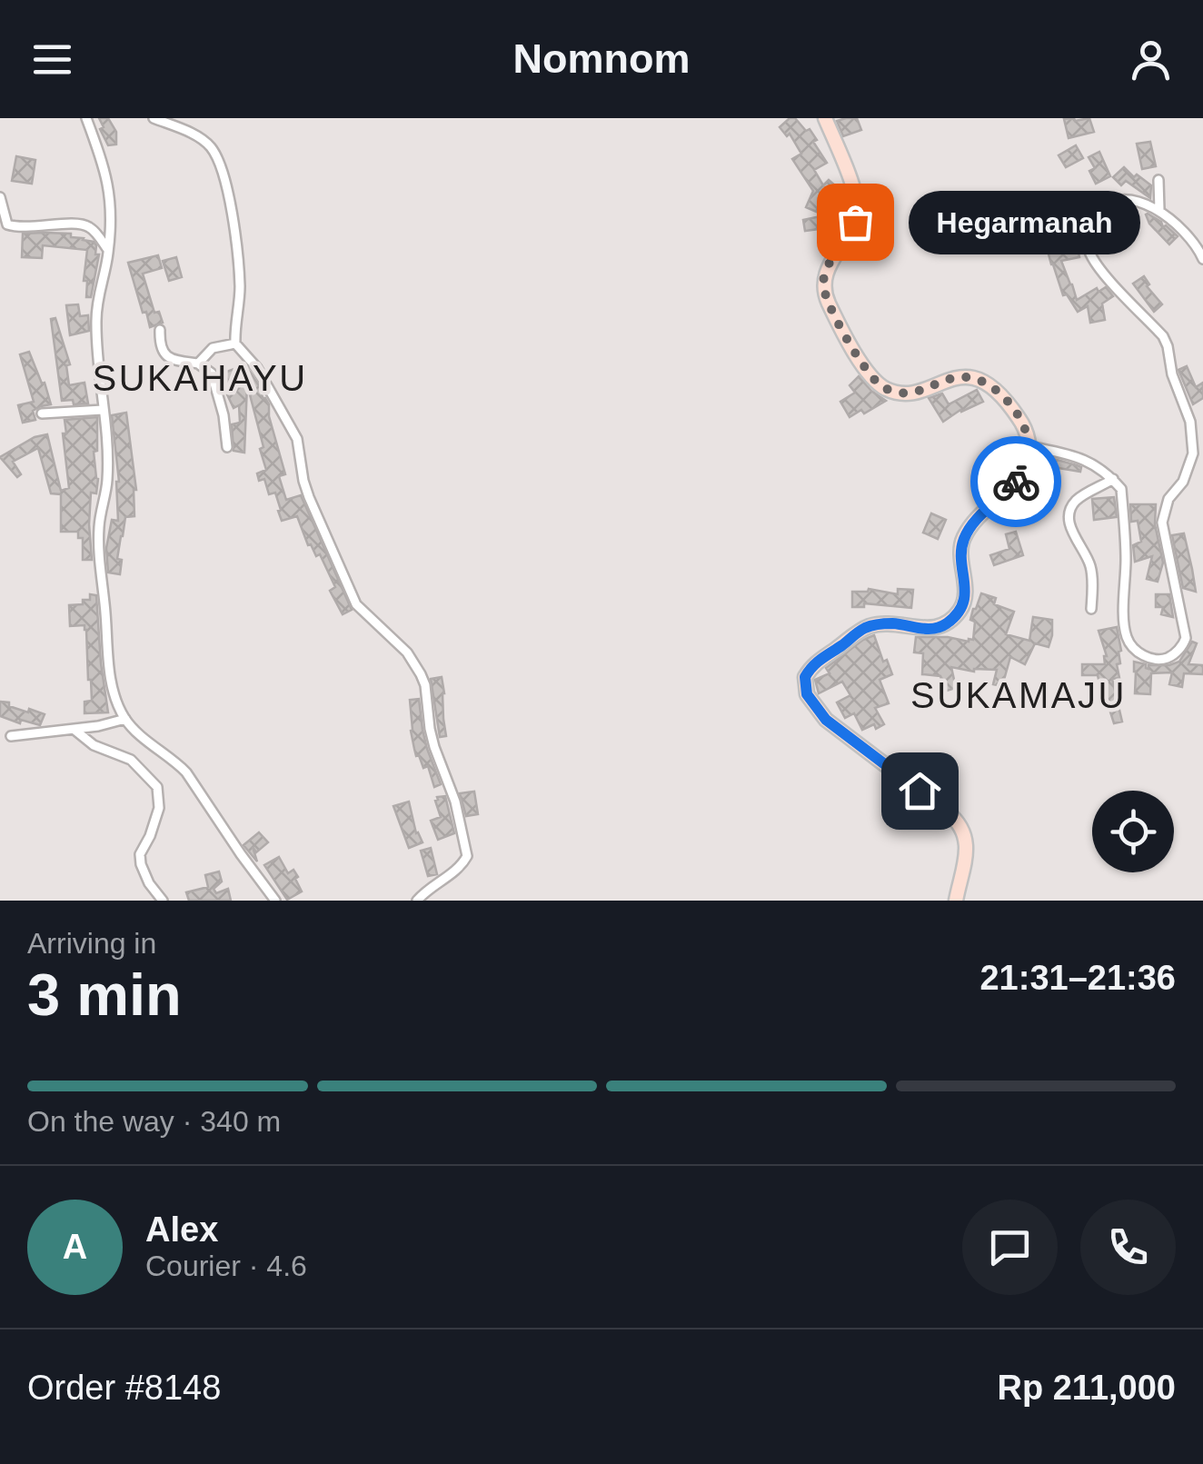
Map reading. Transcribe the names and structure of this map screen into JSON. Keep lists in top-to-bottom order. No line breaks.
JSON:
{"districts":["SUKAHAYU","SUKAMAJU"],"places":["Hegarmanah"],"page":{"header":"Nomnom","bubble":"Hegarmanah","heading":["3 min","Arriving in","21:31–21:36"],"panel":["Alex","Courier · 4.6","Order #8148","Rp 211,000"],"bar":"On the way · 340 m","round":"A"}}
